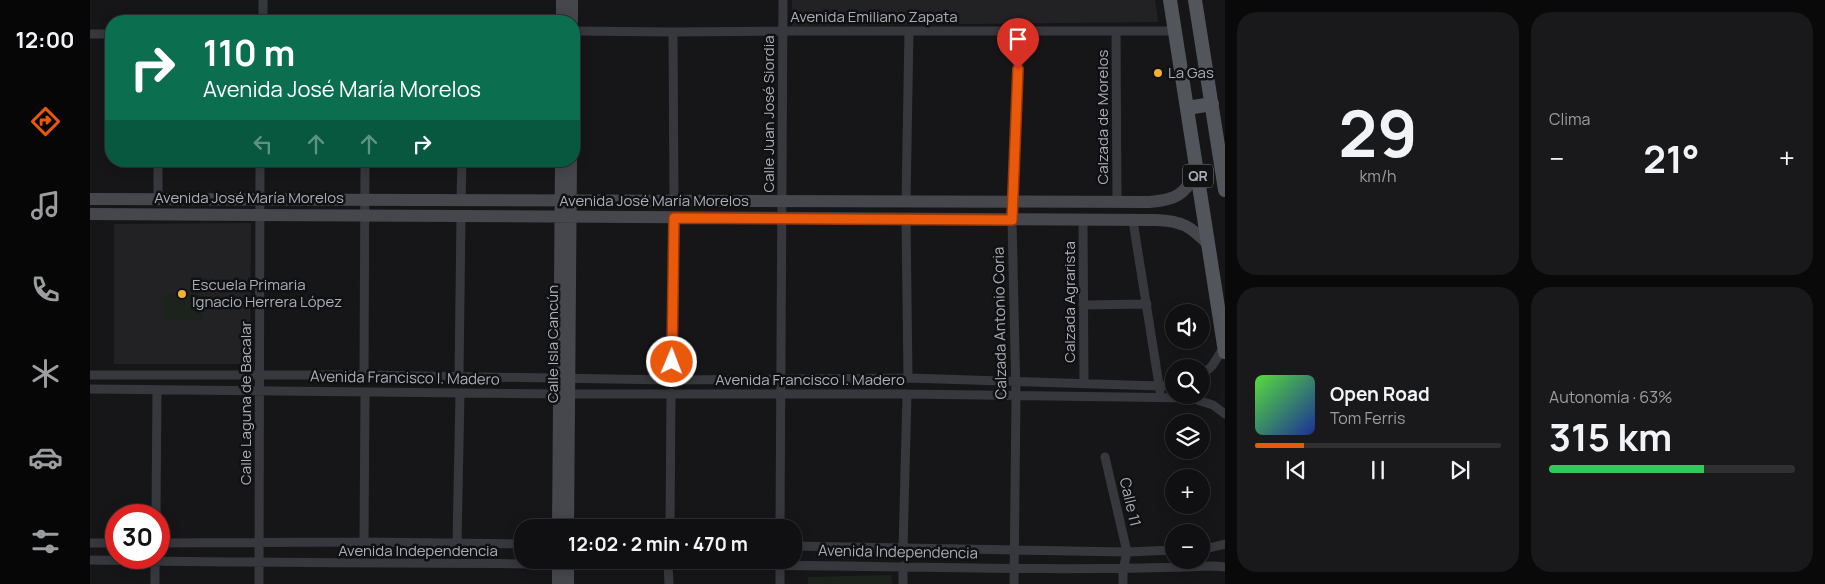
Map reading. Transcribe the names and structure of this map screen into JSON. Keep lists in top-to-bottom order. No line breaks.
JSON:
{"streets":{"main road":["QR"],"street":["Avenida Emiliano Zapata","Calle Juan José Siordia","Calzada de Morelos","Avenida José María Morelos","Calzada Agrarista","Calzada Antonio Coria","Calle Isla Cancún","Avenida Francisco I. Madero","Calle Laguna de Bacalar","Calle 11","Avenida Independencia"]},"crossings":[["Avenida Emiliano Zapata","Calle Juan José Siordia"],["Avenida Emiliano Zapata","Calzada de Morelos"],["Avenida Emiliano Zapata","QR"],["Avenida Emiliano Zapata","Calzada Antonio Coria"],["Calle Juan José Siordia","Avenida José María Morelos"],["Calle Juan José Siordia","Avenida Francisco I. Madero"],["Calzada de Morelos","Avenida José María Morelos"],["QR","Avenida José María Morelos"],["Avenida José María Morelos","Calzada Agrarista"],["Avenida José María Morelos","Calzada Antonio Coria"],["Avenida José María Morelos","Calle Isla Cancún"],["Avenida José María Morelos","Calle Laguna de Bacalar"],["Calzada Agrarista","Avenida Francisco I. Madero"],["Calzada Antonio Coria","Avenida Francisco I. Madero"],["Calzada Antonio Coria","Avenida Independencia"],["Calle Isla Cancún","Avenida Francisco I. Madero"],["Avenida Francisco I. Madero","Calle Laguna de Bacalar"],["Calle Laguna de Bacalar","Avenida Independencia"],["Calle 11","Avenida Independencia"]],"places":["La Gas","Escuela Primaria Ignacio Herrera López"],"page":{"tabs":"12:00","tile":[["29","km/h"],"Clima",["Autonomía · 63%","315 km"]],"turn":["110 m","Avenida José María Morelos"],"heat":["−","21°","+"],"map_buttons":["+","−"],"song":["Open Road","Tom Ferris"],"limit":"30","trip":"12:02 · 2 min · 470 m"}}
